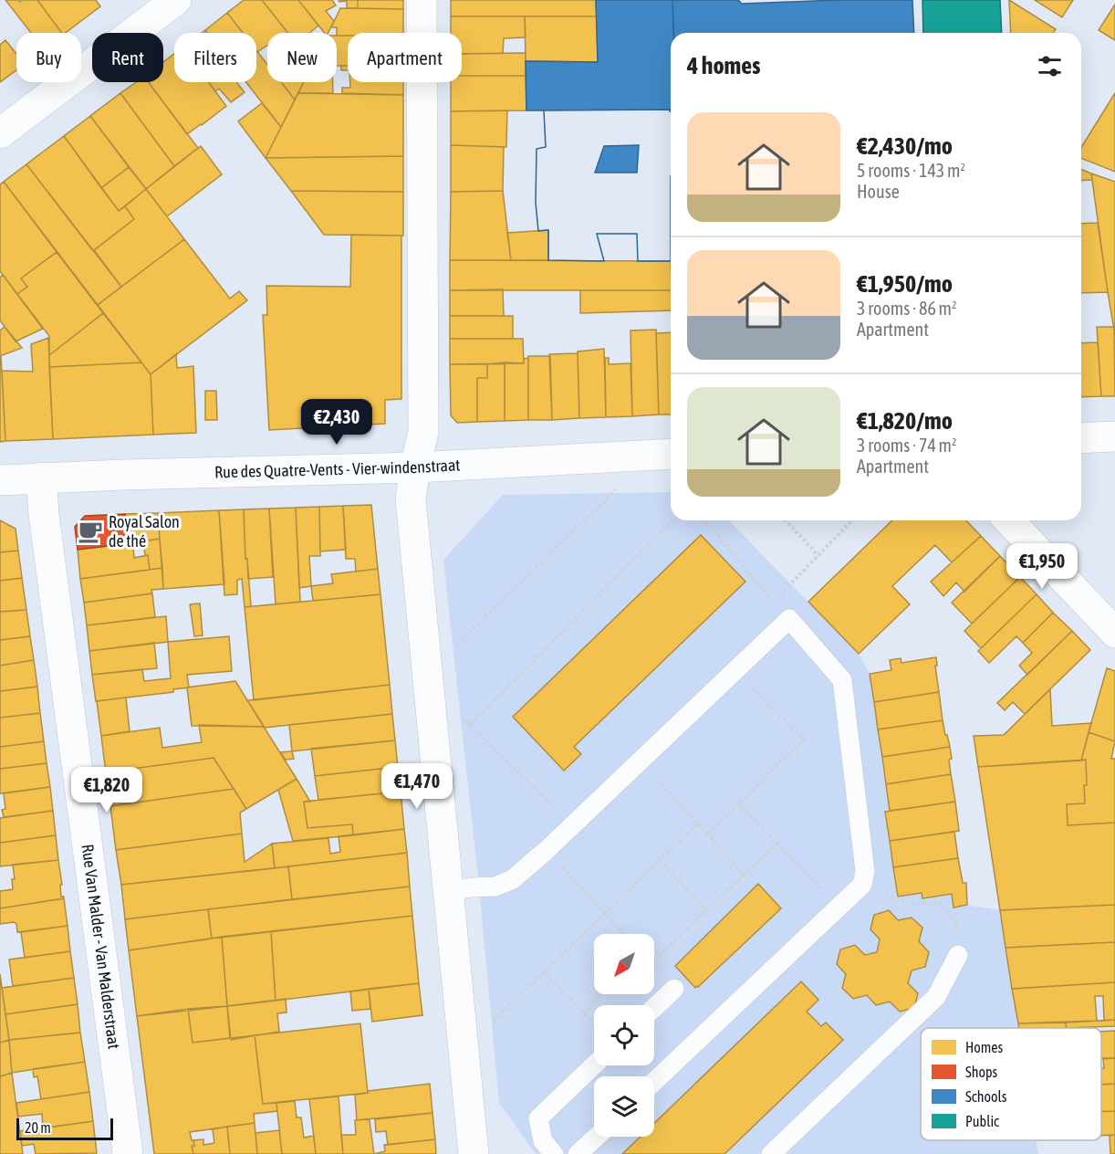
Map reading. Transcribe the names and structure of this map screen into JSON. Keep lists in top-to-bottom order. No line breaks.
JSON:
{"streets":{"street":["Rue des Quatre-Vents - Vier-windenstraat","Rue Van Malder - Van Malderstraat"]},"crossings":[["Rue des Quatre-Vents - Vier-windenstraat","Rue Van Malder - Van Malderstraat"]],"places":{"cafe":["Royal Salon de thé"]},"legend":["Homes","Shops","Schools","Public"],"scale_bar":"20 m","north":"bottom left","page":{"chip":["Buy","Rent","Filters","New","Apartment"],"heading":"4 homes","list":[{"name":"€2,430/mo","note":"5 rooms · 143 m² · House"},{"name":"€1,950/mo","note":"3 rooms · 86 m² · Apartment"},{"name":"€1,820/mo","note":"3 rooms · 74 m² · Apartment"}],"price":["€2,430","€1,950","€1,470","€1,820"],"scale":"20 m"}}
